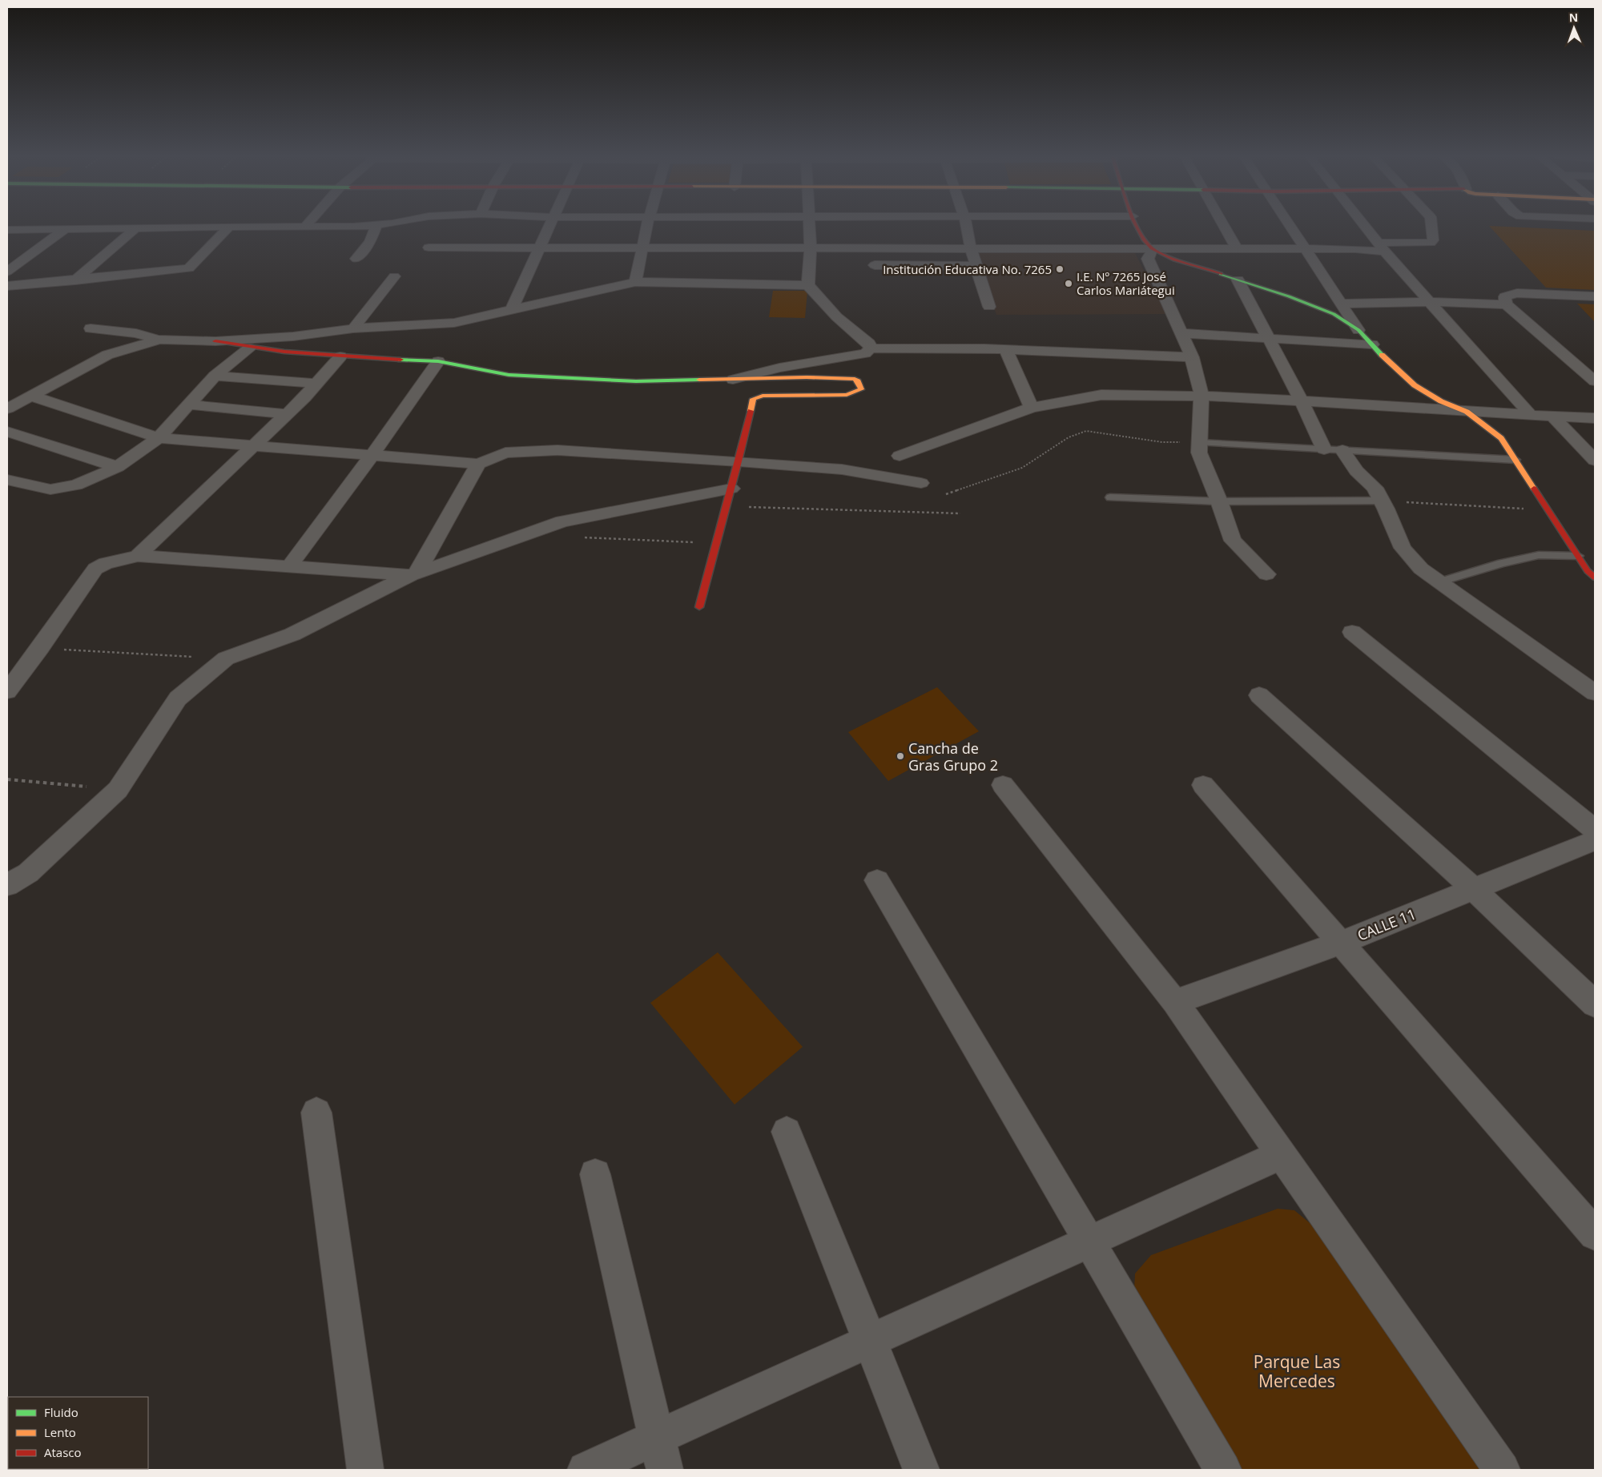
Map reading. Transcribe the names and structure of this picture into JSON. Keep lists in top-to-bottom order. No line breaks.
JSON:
{"streets":{"street":["CALLE 11"]},"parks":["Parque Las Mercedes"],"places":["Institución Educativa No. 7265","I.E. Nº 7265 José Carlos Mariátegui","Cancha de Gras Grupo 2"],"legend":["Fluido","Lento","Atasco"],"north":"top"}
